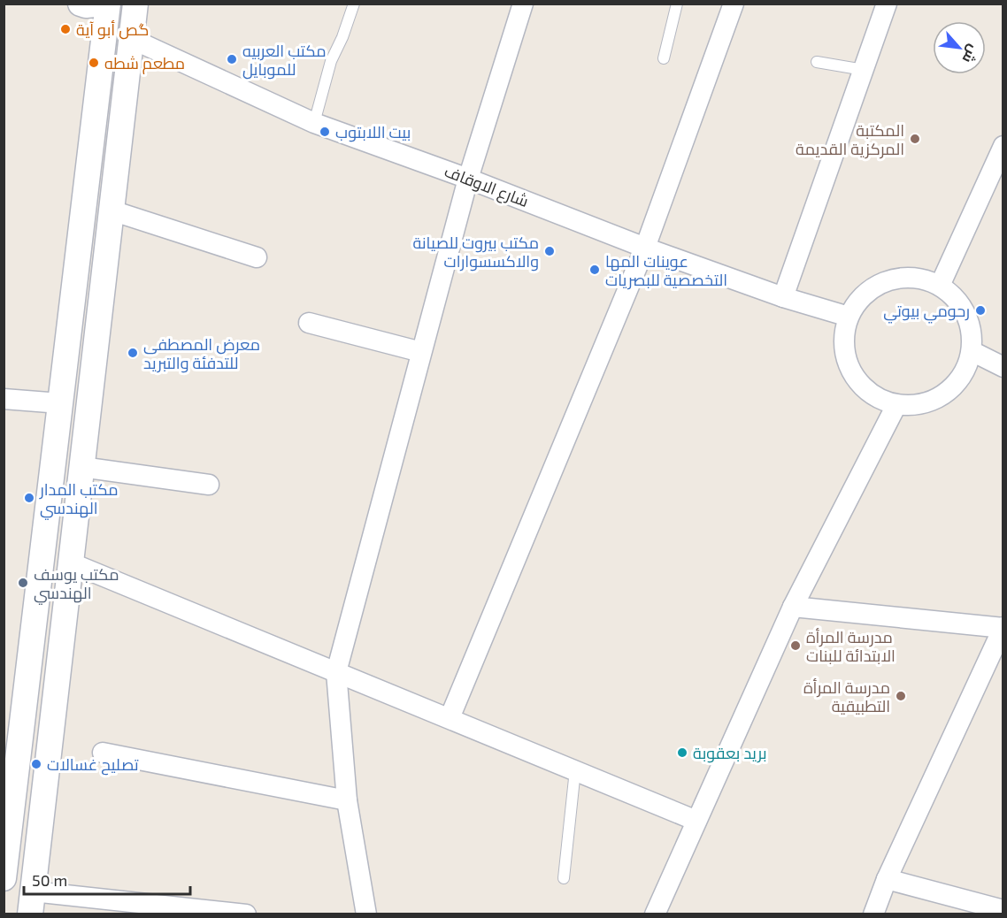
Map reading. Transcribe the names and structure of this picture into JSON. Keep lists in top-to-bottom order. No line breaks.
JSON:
{"streets":{"street":["شارع الاوقاف"]},"places":["گص أبو آية","مكتب العربيه للموبايل","مطعم شطه","بيت اللابتوب","المكتبة المركزية القديمة","مكتب بيروت للصيانة والاكسسوارات","عوينات المها التخصصية للبصريات","رحومي بيوتي","معرض المصطفى للتدفئة والتبريد","مكتب المدار الهندسي","مكتب يوسف الهندسي","مدرسة المرأة الابتدائة للبنات","مدرسة المرأة التطبيقية","بريد بعقوبة","تصليح غسالات"],"scale_bar":"50 m","north":"bottom right"}
